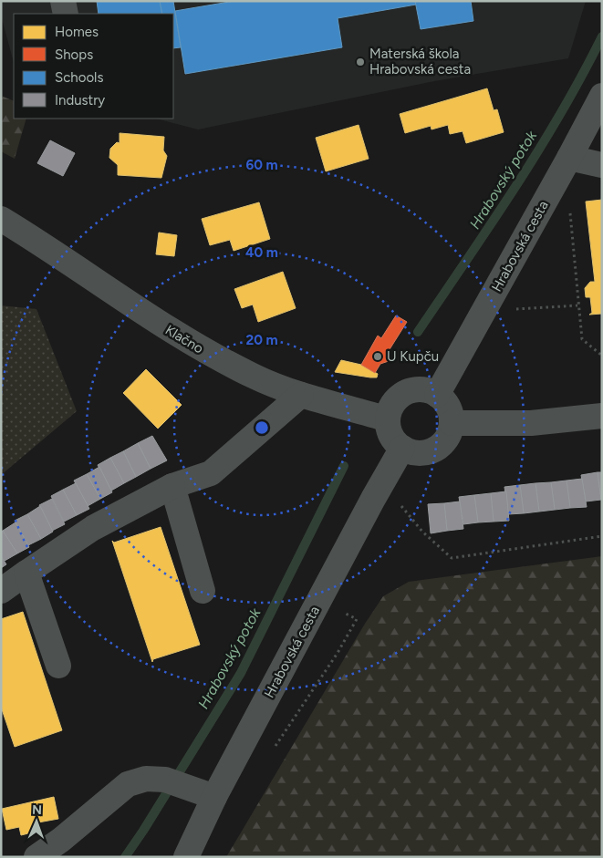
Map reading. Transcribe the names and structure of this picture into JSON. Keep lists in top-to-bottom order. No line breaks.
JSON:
{"streets":{"street":["Hrabovská cesta","Klačno"]},"crossings":[["Hrabovská cesta","Klačno"]],"water":["Hrabovský potok"],"places":["Materská škola Hrabovská cesta","U Kupču"],"legend":["Homes","Shops","Schools","Industry"],"north":"top","rings":["60 m","40 m","20 m"]}
